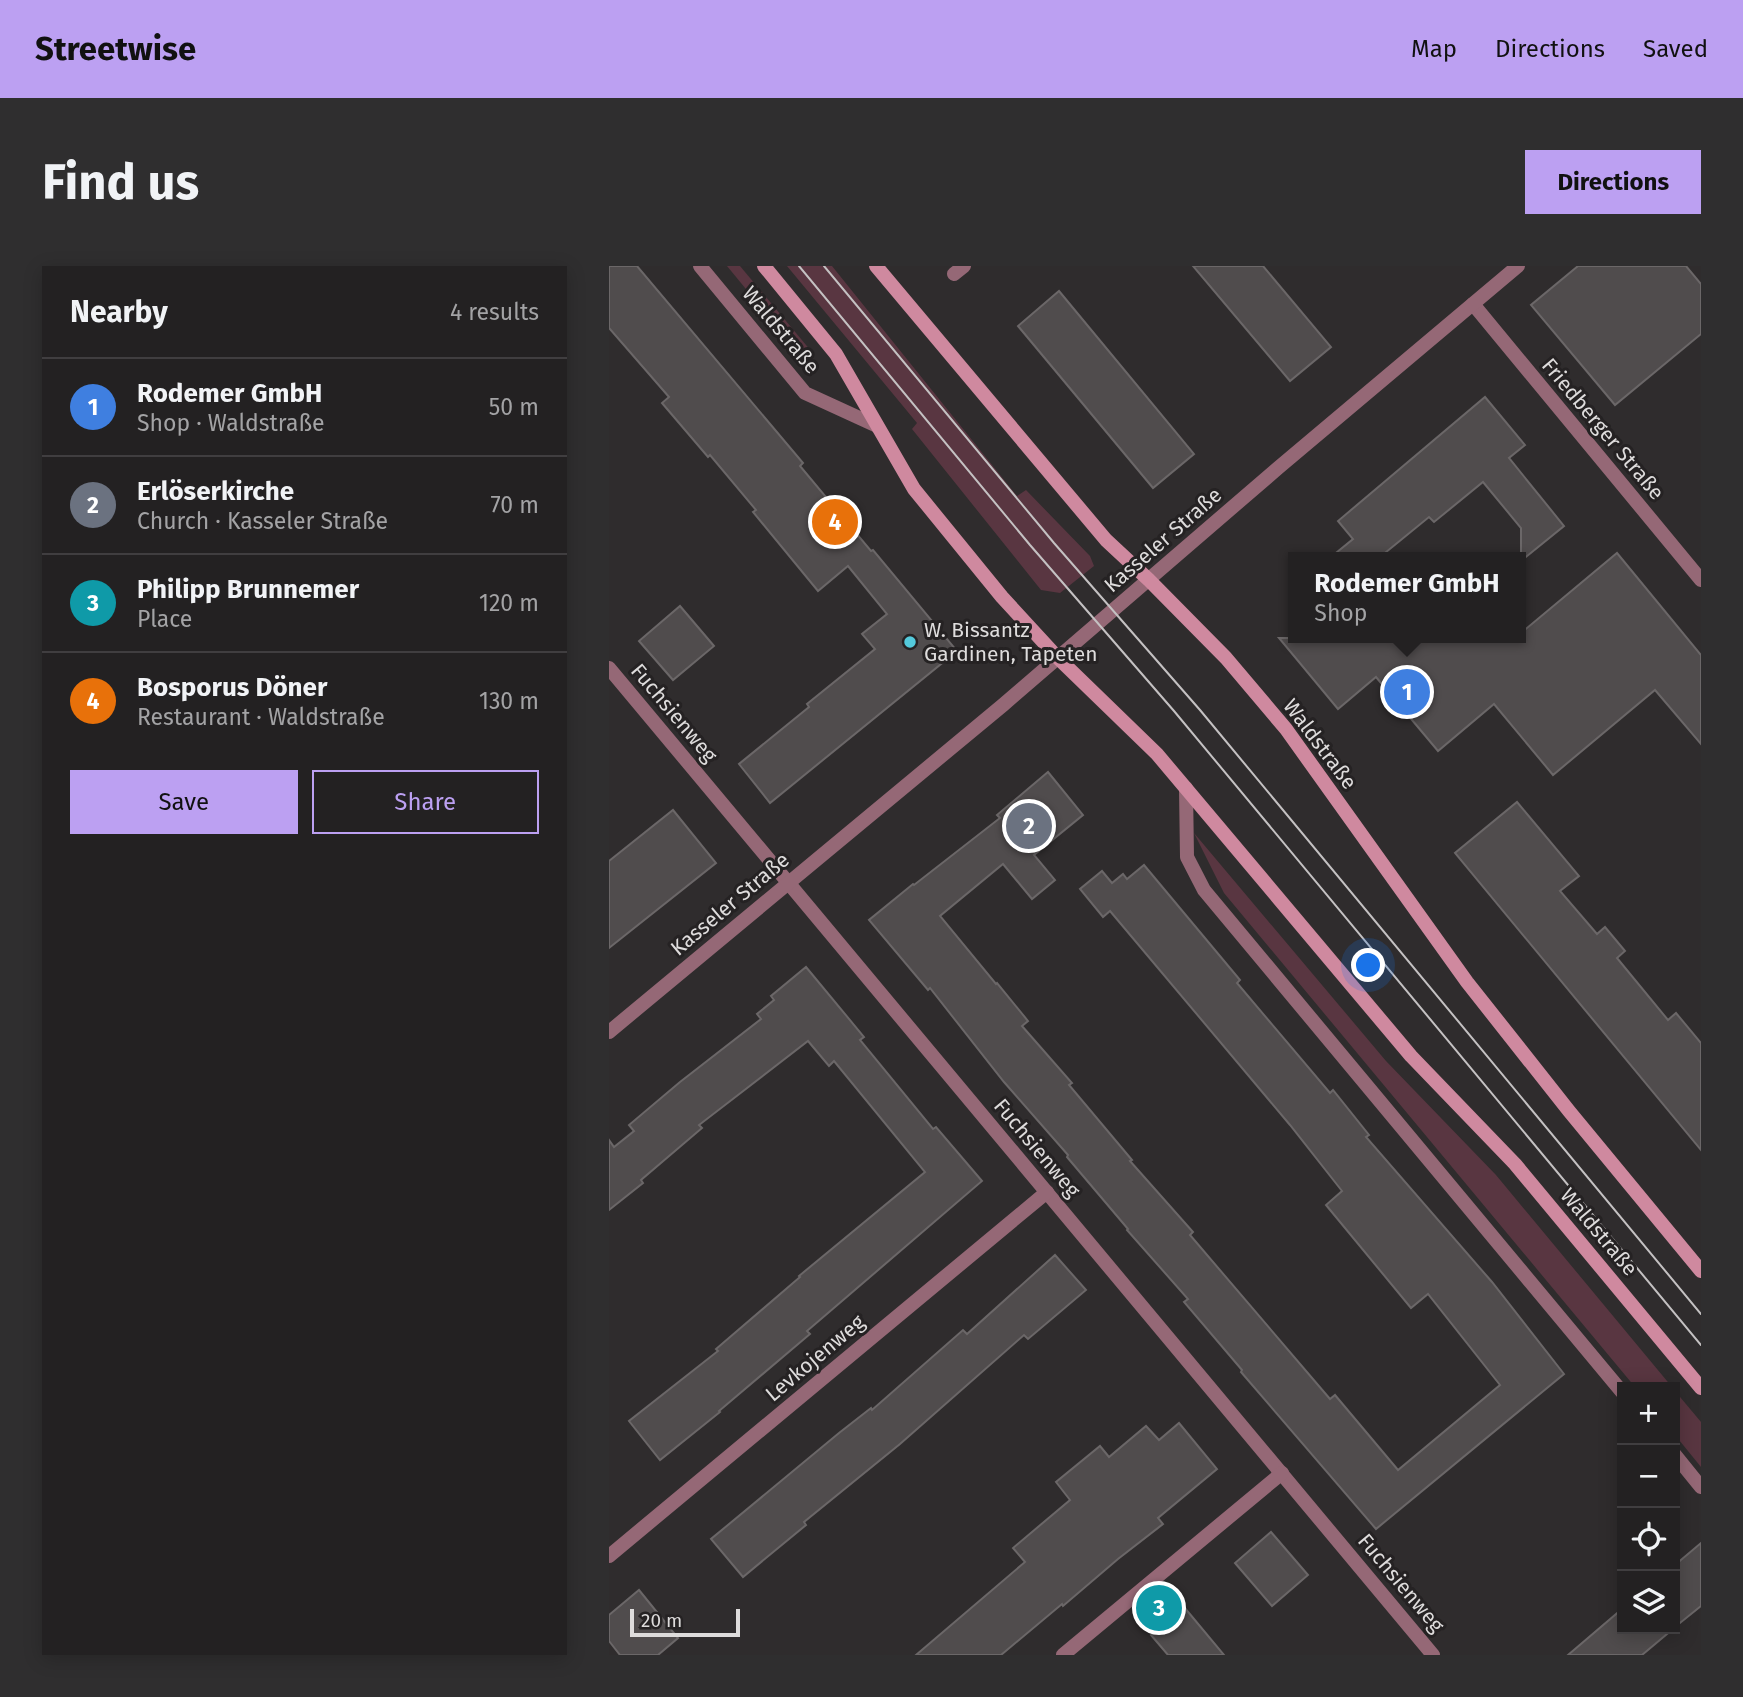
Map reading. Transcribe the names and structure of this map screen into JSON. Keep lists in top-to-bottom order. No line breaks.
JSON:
{"streets":{"main road":["Waldstraße"],"street":["Friedberger Straße","Kasseler Straße","Fuchsienweg","Levkojenweg"]},"crossings":[["Waldstraße","Kasseler Straße"],["Friedberger Straße","Kasseler Straße"],["Kasseler Straße","Fuchsienweg"],["Fuchsienweg","Levkojenweg"]],"places":["W. Bissantz Gardinen, Tapeten"],"scale_bar":"20 m","page":{"header":"Streetwise","nav":["Map","Directions","Saved"],"buttons":["Directions",["Save","Share"]],"title":"Find us","heading":["Nearby","4 results"],"list":[{"mark":"1","name":"Rodemer GmbH","note":"Shop · Waldstraße","value":"50 m"},{"mark":"2","name":"Erlöserkirche","note":"Church · Kasseler Straße","value":"70 m"},{"mark":"3","name":"Philipp Brunnemer","note":"Place","value":"120 m"},{"mark":"4","name":"Bosporus Döner","note":"Restaurant · Waldstraße","value":"130 m"}],"pins":["4","1","2","3"],"popup":["Rodemer GmbH","Shop"],"map_buttons":["+","−"],"scale":"20 m"}}
